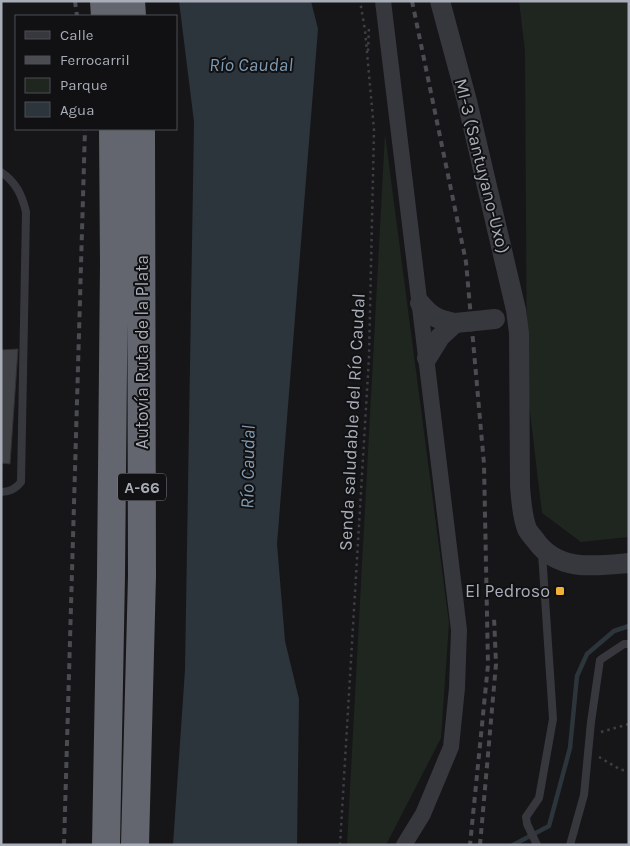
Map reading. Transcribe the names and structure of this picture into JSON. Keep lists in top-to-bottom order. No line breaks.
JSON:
{"streets":{"highway":["Autovía Ruta de la Plata","A-66"],"street":["MI-3 (Santuyano-Uxo)"],"path":["Senda saludable del Río Caudal"]},"water":["Río Caudal"],"places":{"transit":["El Pedroso"]},"legend":["Calle","Ferrocarril","Parque","Agua"]}
